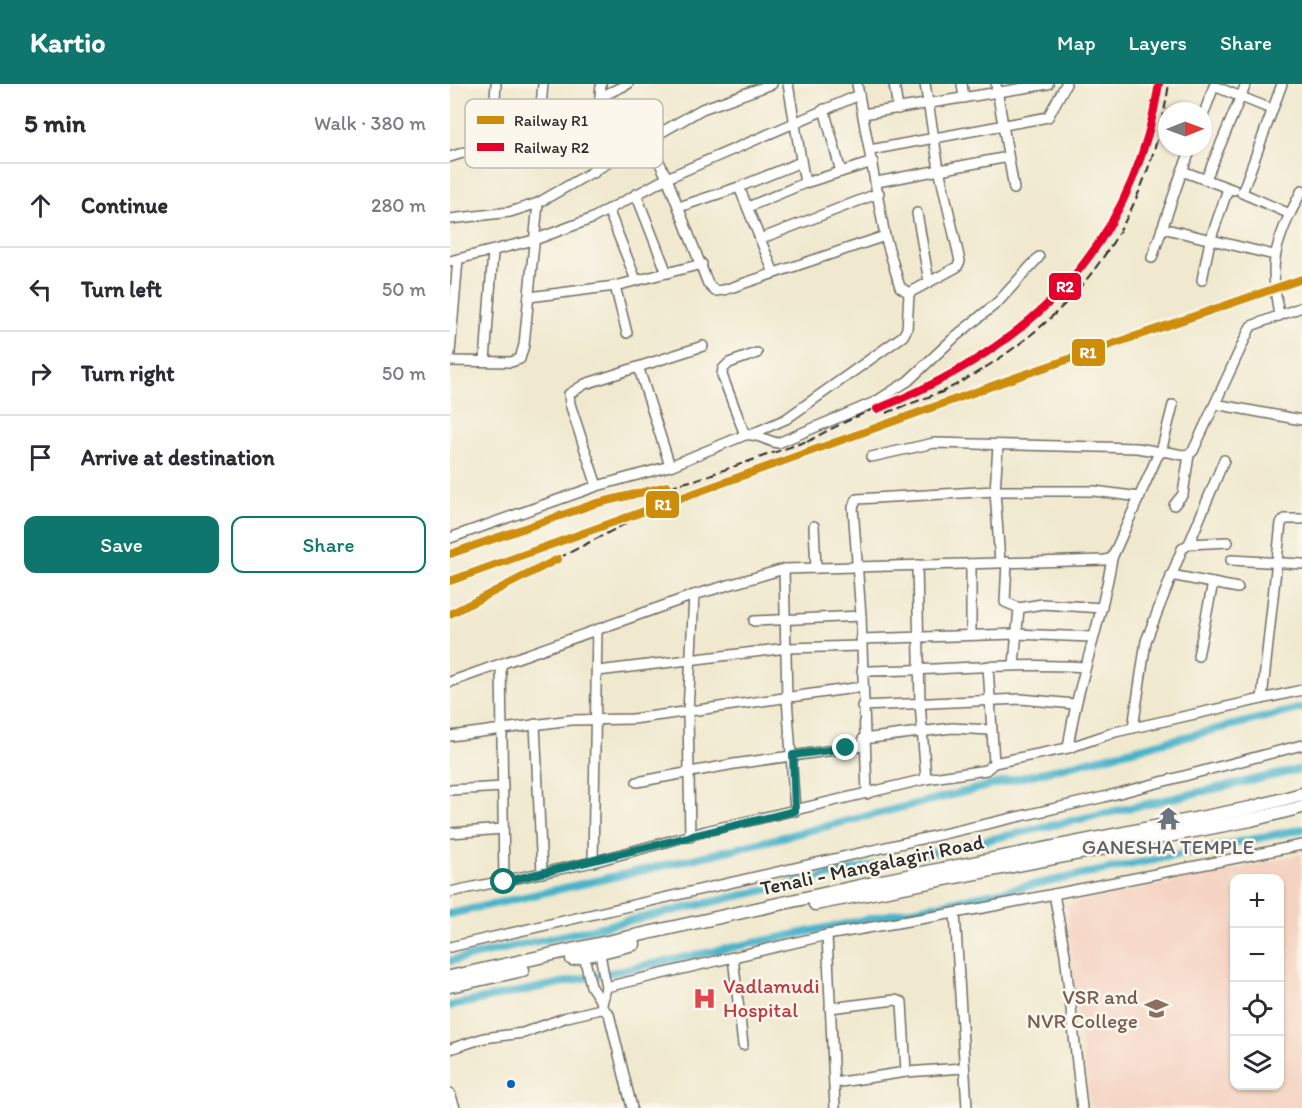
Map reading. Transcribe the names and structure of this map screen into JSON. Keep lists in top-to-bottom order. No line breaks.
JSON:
{"streets":{"main road":["Tenali - Mangalagiri Road"]},"places":{"temple":["GANESHA TEMPLE"],"hospital":["Vadlamudi Hospital"],"school or university":["VSR and NVR College"]},"lines":["rail line R2","rail line R1"],"legend":["Railway R1","Railway R2"],"north":"right","page":{"header":"Kartio","nav":["Map","Layers","Share"],"heading":["5 min","Walk · 380 m"],"list":[["Continue","280 m"],["Turn left","50 m"],["Turn right","50 m"],"Arrive at destination"],"buttons":["Save","Share"],"map_buttons":["+","−"]}}
